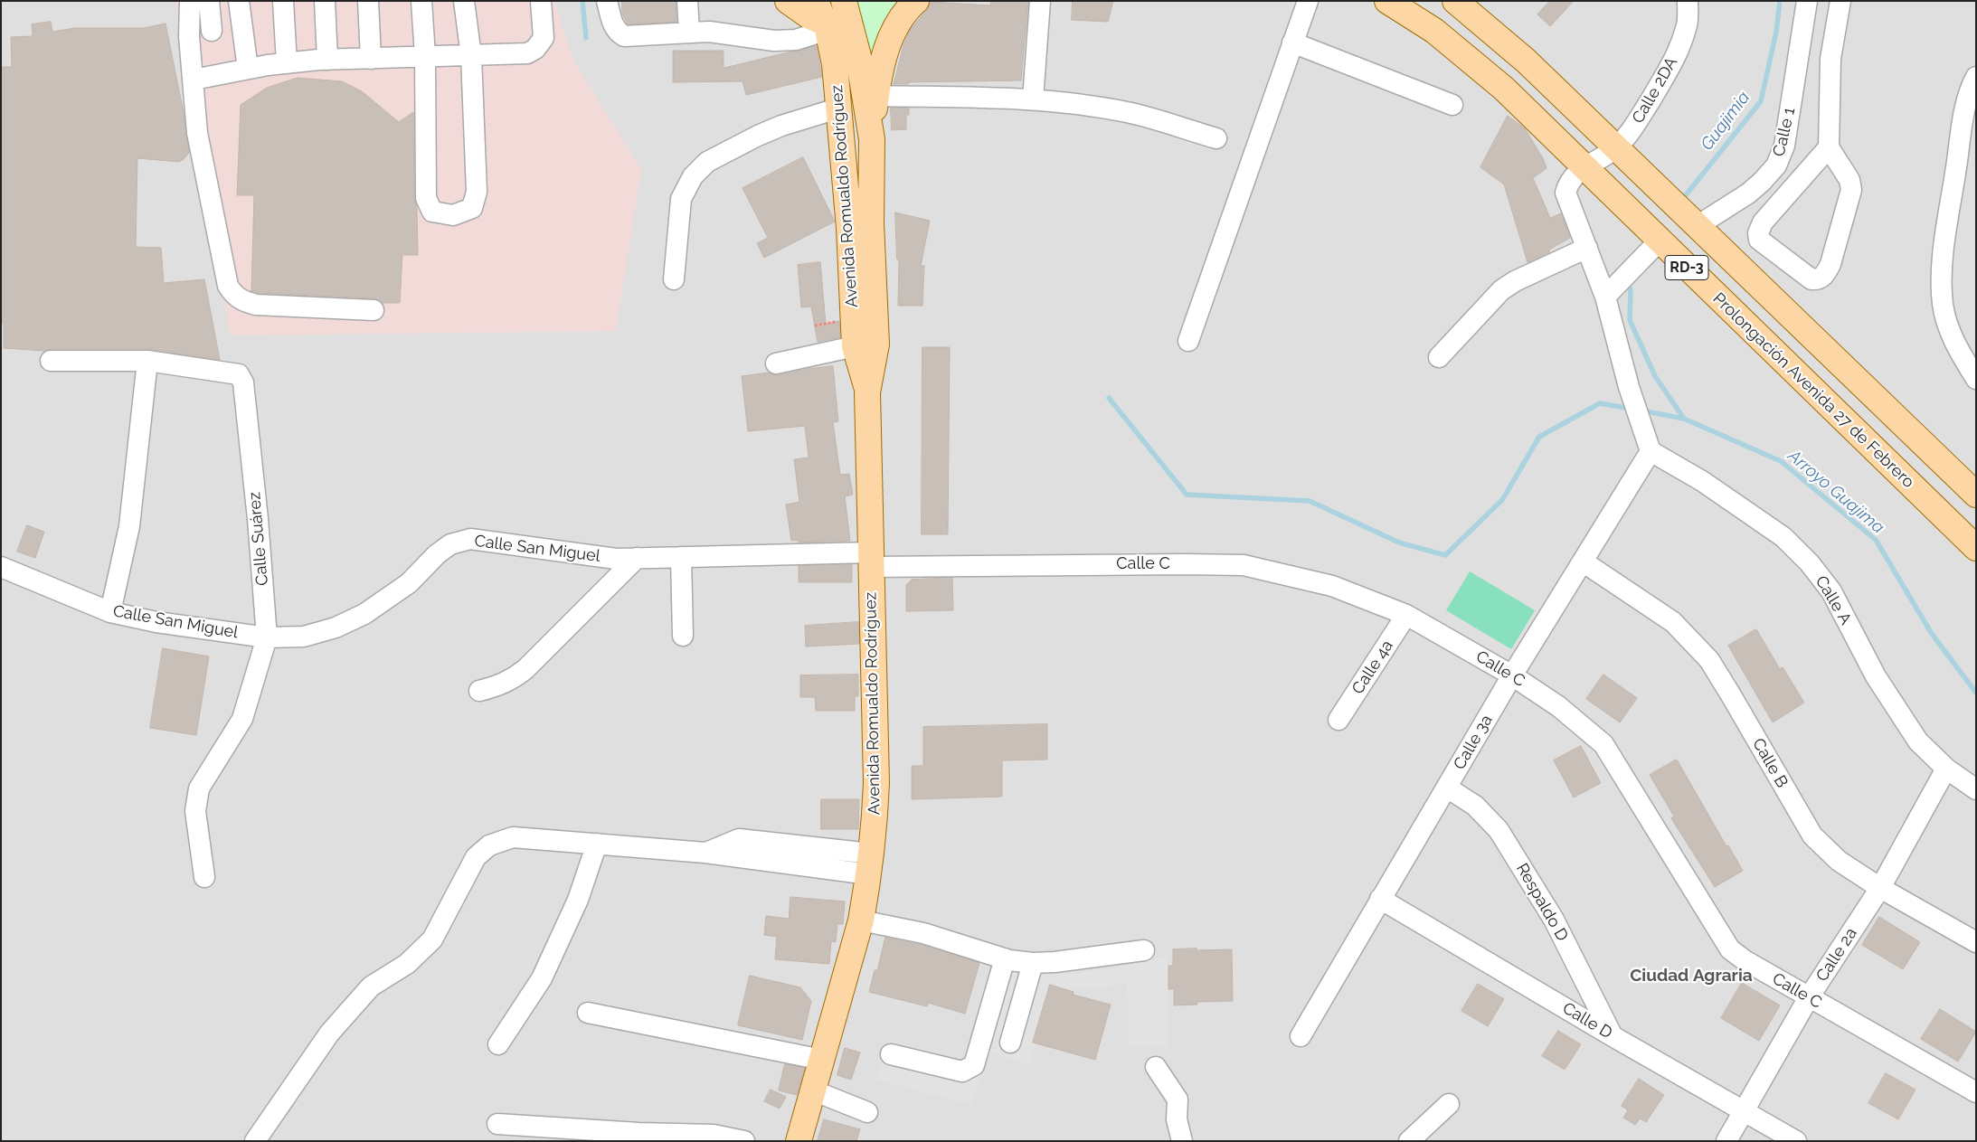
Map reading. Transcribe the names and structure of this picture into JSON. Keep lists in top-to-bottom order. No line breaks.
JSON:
{"streets":{"main road":["Avenida Romualdo Rodríguez","RD-3","Prolongación Avenida 27 de Febrero"],"street":["Calle 2DA","Calle 1","Calle Suárez","Calle San Miguel","Calle C","Calle A","Calle 4a","Calle 3a","Calle B","Respaldo D","Calle 2a","Calle D"]},"crossings":[["Calle 2DA","RD-3"],["Calle 2DA","Prolongación Avenida 27 de Febrero"],["Calle 1","RD-3"],["Avenida Romualdo Rodríguez","Calle San Miguel"],["Avenida Romualdo Rodríguez","Calle C"],["Calle Suárez","Calle San Miguel"],["Calle San Miguel","Calle C"],["Calle C","Calle 4a"],["Calle C","Calle 3a"],["Calle C","Calle 2a"],["Calle A","Calle 3a"],["Calle A","Calle 2a"],["Calle 3a","Calle B"],["Calle 3a","Respaldo D"],["Calle 3a","Calle D"],["Calle B","Calle 2a"],["Respaldo D","Calle D"],["Calle 2a","Calle D"]],"districts":["Ciudad Agraria"],"water":["Guajimia","Arroyo Guajima"]}
